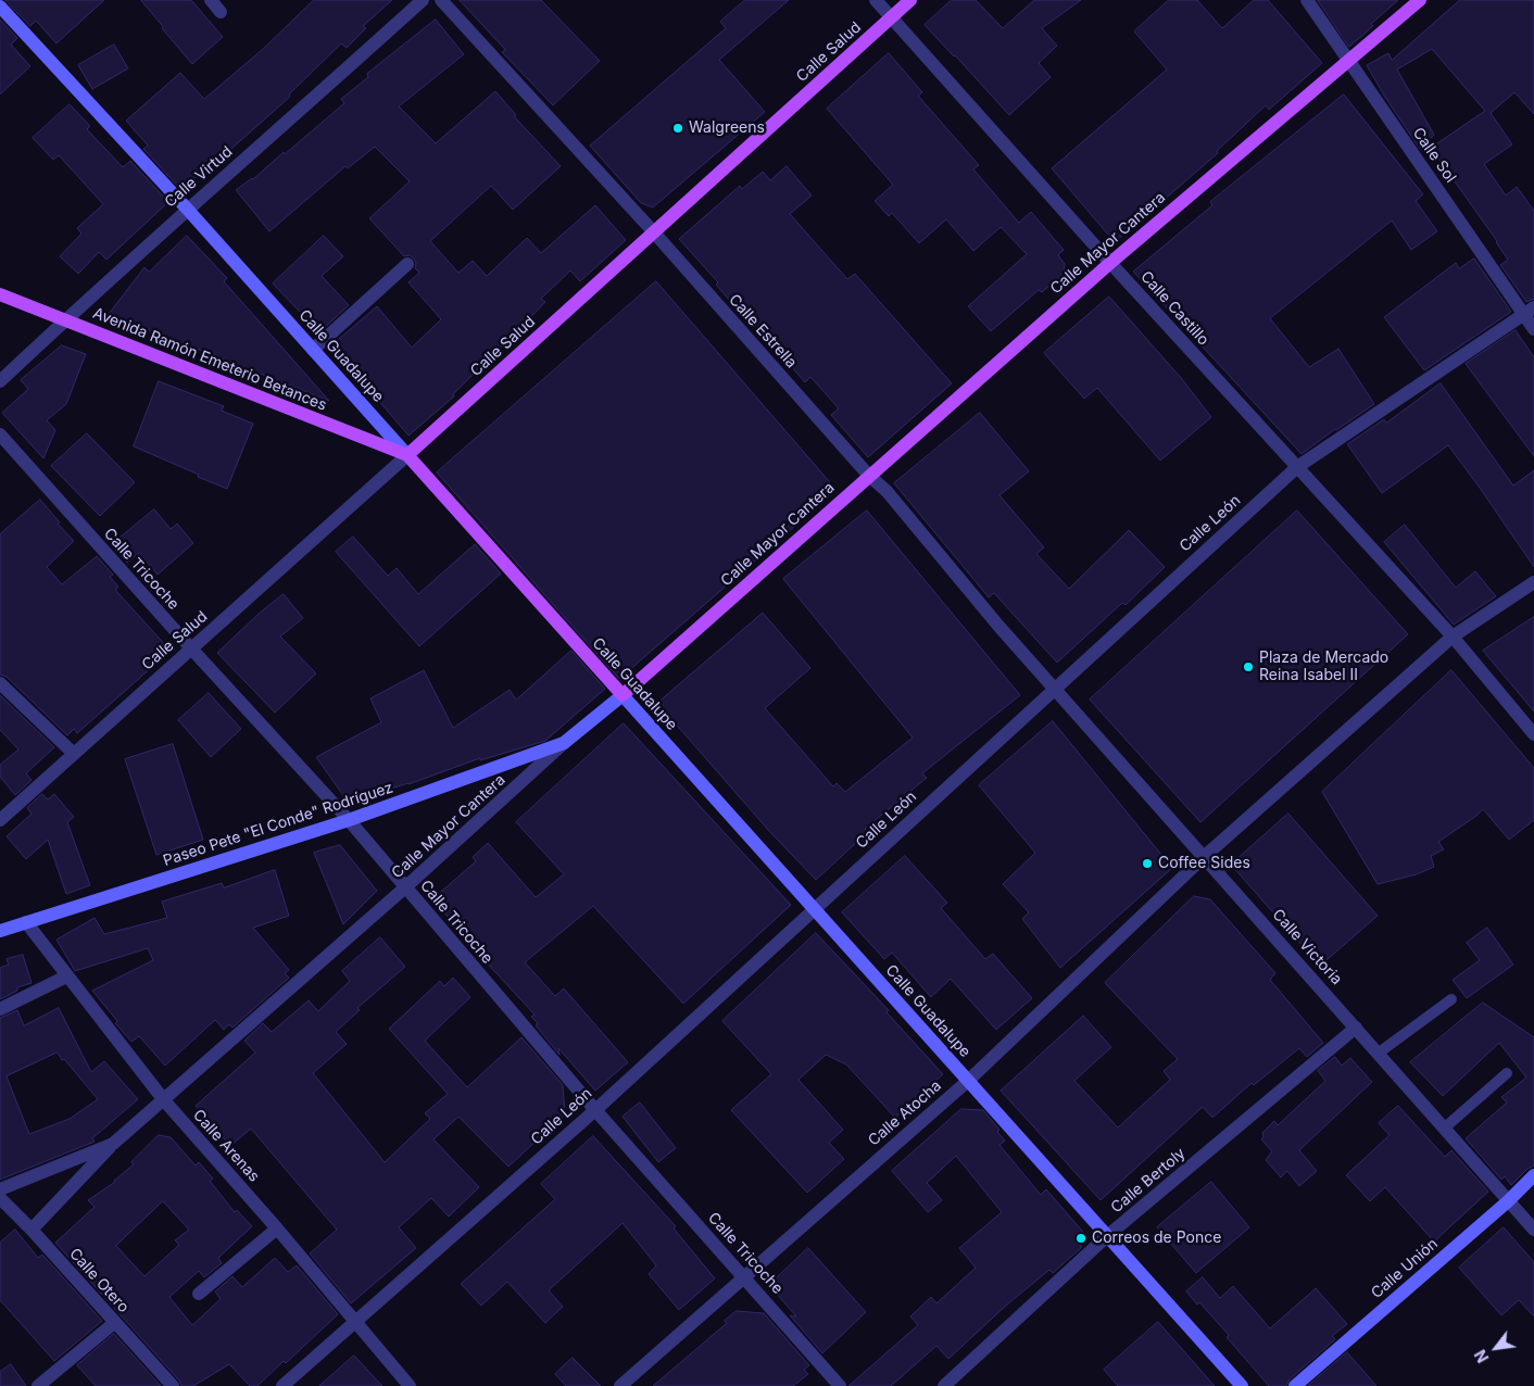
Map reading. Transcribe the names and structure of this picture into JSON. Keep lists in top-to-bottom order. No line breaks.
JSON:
{"streets":{"main road":["Calle Salud","Calle Mayor Cantera","Calle Guadalupe","Avenida Ramón Emeterio Betances"],"street":["Calle Sol","Calle Virtud","Calle Castillo","Calle Estrella","Calle León","Calle Tricoche","Paseo Pete \"El Conde\" Rodríguez","Calle Victoria","Calle Atocha","Calle Arenas","Calle Bertoly","Calle Unión","Calle Otero"]},"crossings":[["Calle Salud","Calle Castillo"],["Calle Salud","Calle Estrella"],["Calle Salud","Calle Guadalupe"],["Calle Salud","Avenida Ramón Emeterio Betances"],["Calle Salud","Calle Tricoche"],["Calle Sol","Calle Mayor Cantera"],["Calle Sol","Calle León"],["Calle Virtud","Calle Guadalupe"],["Calle Virtud","Avenida Ramón Emeterio Betances"],["Calle Mayor Cantera","Calle Castillo"],["Calle Mayor Cantera","Calle Estrella"],["Calle Mayor Cantera","Calle Guadalupe"],["Calle Mayor Cantera","Calle Tricoche"],["Calle Mayor Cantera","Paseo Pete \"El Conde\" Rodríguez"],["Calle Mayor Cantera","Calle Arenas"],["Calle Castillo","Calle León"],["Calle Castillo","Calle Atocha"],["Calle Estrella","Calle León"],["Calle Estrella","Calle Victoria"],["Calle Guadalupe","Avenida Ramón Emeterio Betances"],["Calle Guadalupe","Calle León"],["Calle Guadalupe","Calle Atocha"],["Calle Guadalupe","Calle Bertoly"],["Calle León","Calle Tricoche"],["Calle León","Calle Victoria"],["Calle León","Calle Arenas"],["Calle Tricoche","Paseo Pete \"El Conde\" Rodríguez"],["Calle Tricoche","Calle Atocha"],["Paseo Pete \"El Conde\" Rodríguez","Calle Arenas"],["Calle Victoria","Calle Atocha"],["Calle Victoria","Calle Bertoly"],["Calle Victoria","Calle Unión"]],"places":["Walgreens","Plaza de Mercado Reina Isabel II","Coffee Sides","Correos de Ponce"],"north":"bottom left"}
